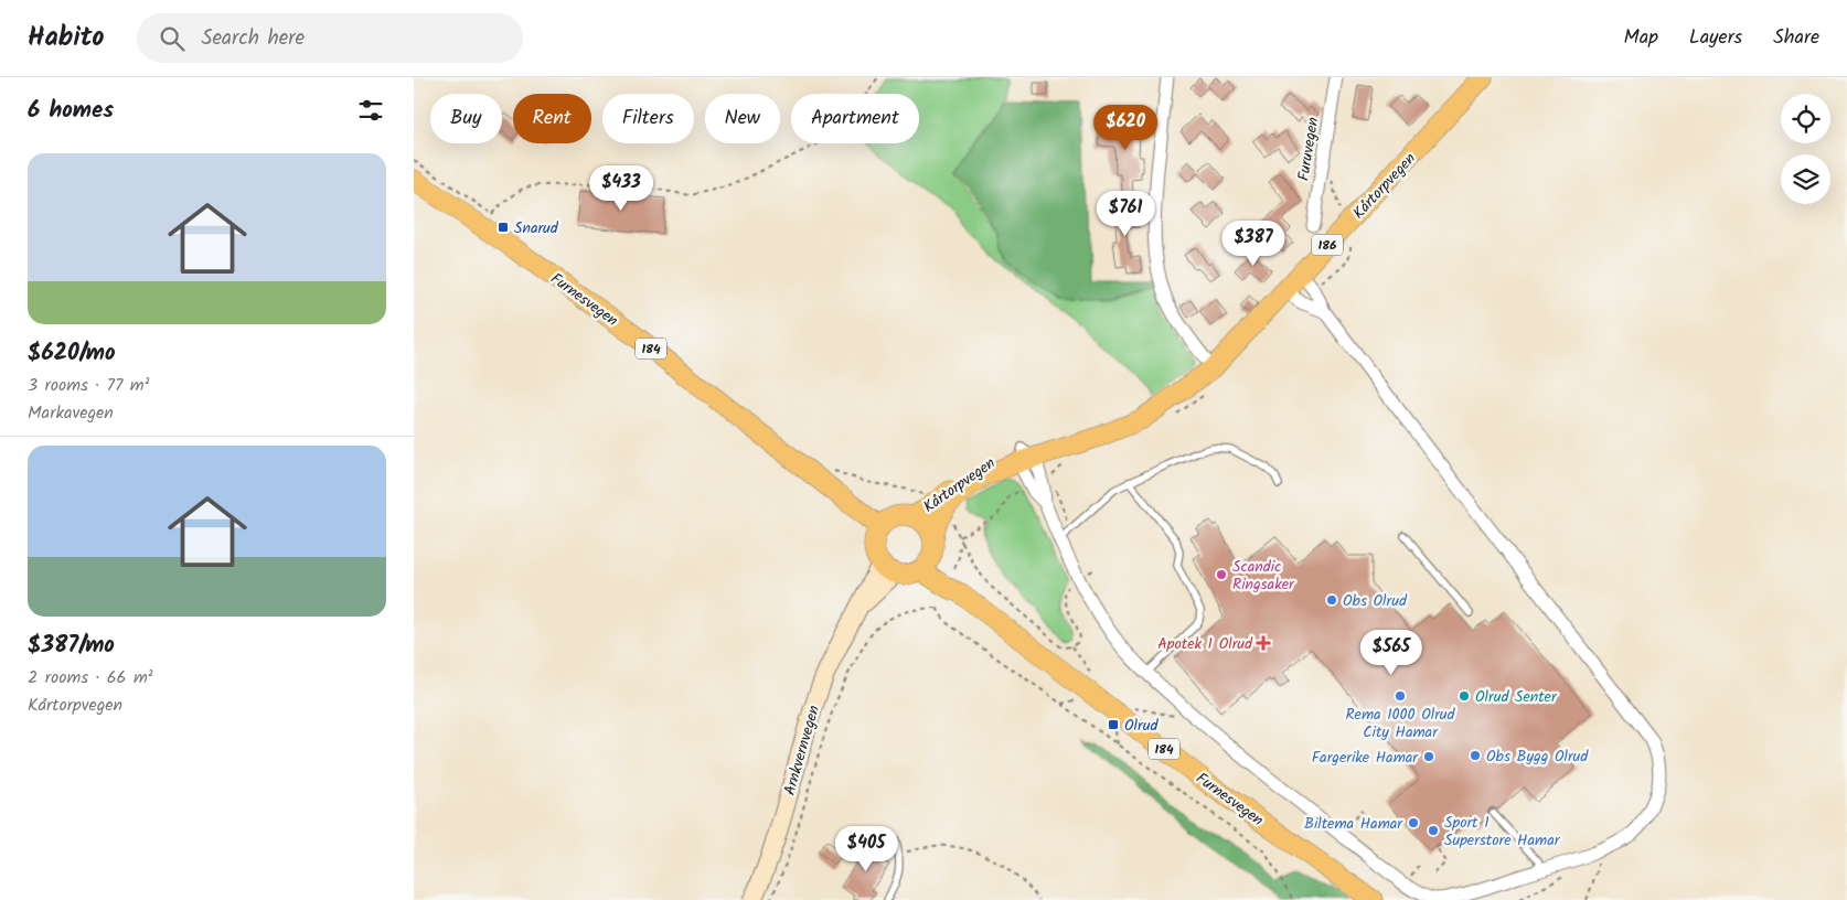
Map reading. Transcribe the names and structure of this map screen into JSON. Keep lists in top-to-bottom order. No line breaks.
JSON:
{"streets":{"main road":["Kårtorpvegen","186","Furnesvegen","184","Arnkvernvegen"],"street":["Furuvegen"]},"crossings":[["Kårtorpvegen","Furnesvegen"],["Kårtorpvegen","Arnkvernvegen"],["Furnesvegen","Arnkvernvegen"]],"places":{"transit":["Snarud","Olrud"],"other":["Scandic Ringsaker","Obs Olrud","Rema 1000 Olrud City Hamar","Olrud Senter","Obs Bygg Olrud","Fargerike Hamar","Biltema Hamar","Sport 1 Superstore Hamar"],"health":["Apotek 1 Olrud"]},"page":{"header":"Habito","search":"Search here","nav":["Map","Layers","Share"],"heading":"6 homes","chip":["Buy","Rent","Filters","New","Apartment"],"price":["$620","$433","$761","$387","$565","$405"],"list":[{"name":"$620/mo","note":"3 rooms · 77 m² · Markavegen"},{"name":"$387/mo","note":"2 rooms · 66 m² · Kårtorpvegen"}]}}
